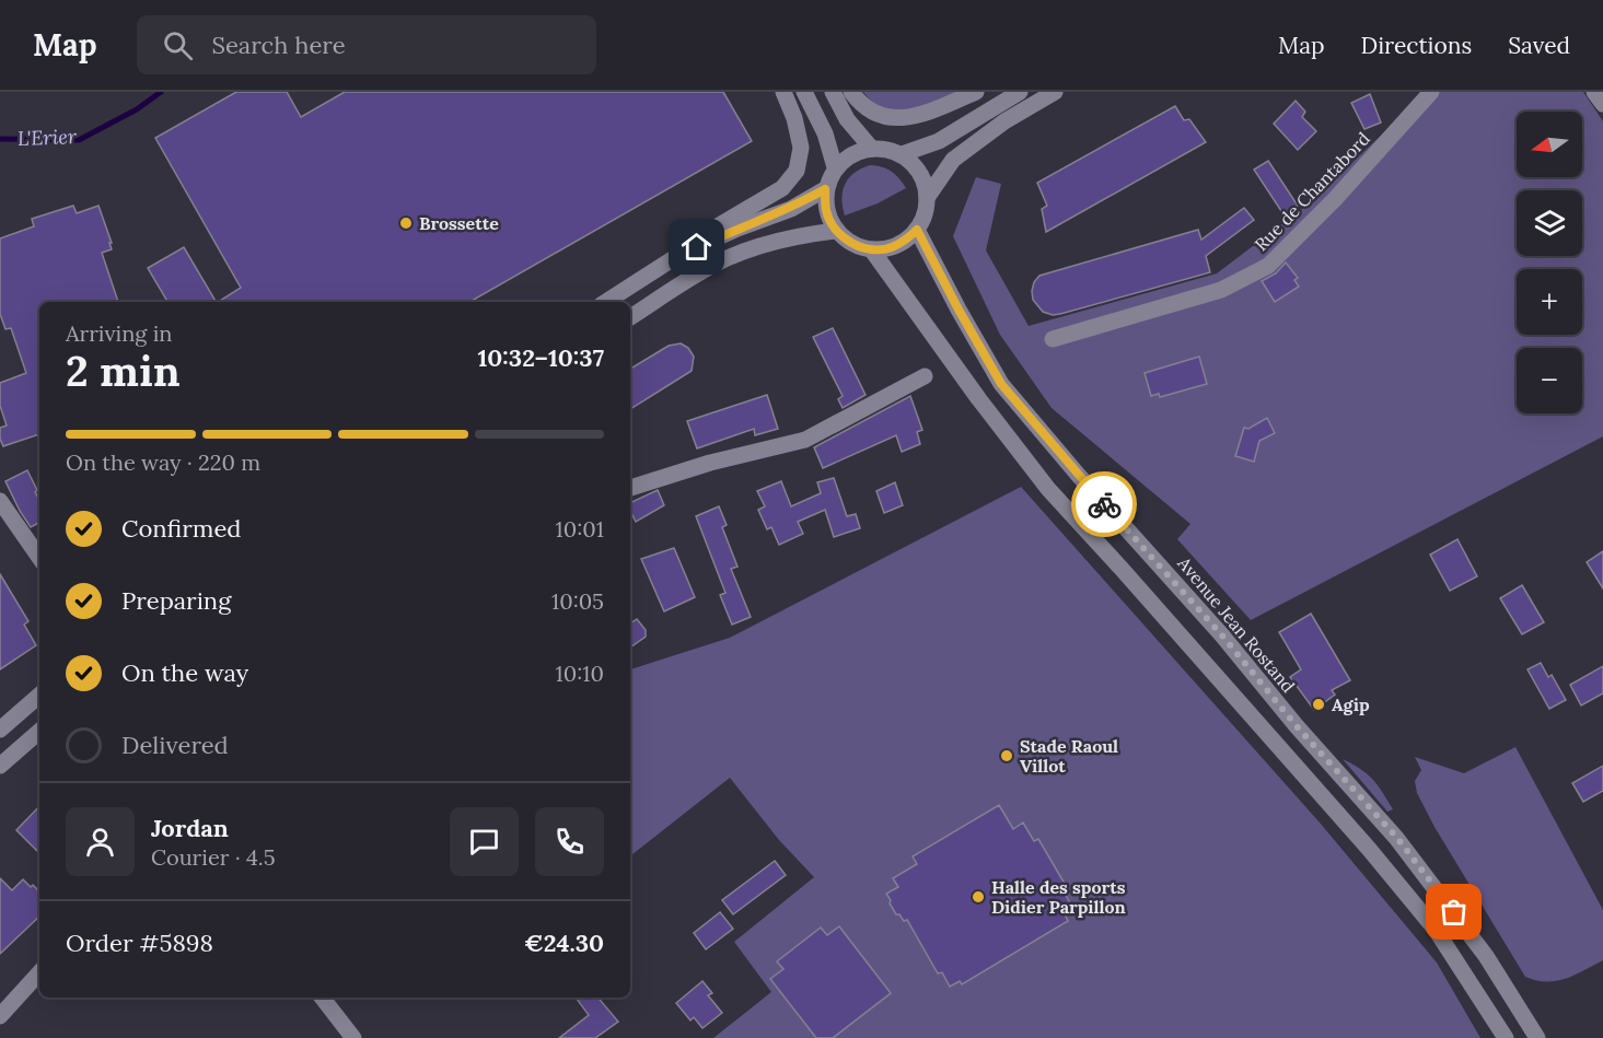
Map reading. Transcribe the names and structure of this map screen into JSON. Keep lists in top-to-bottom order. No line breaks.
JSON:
{"streets":{"main road":["Rue de Chantabord","Avenue Jean Rostand"]},"water":["L'Erier"],"places":["Brossette","Agip","Stade Raoul Villot","Halle des sports Didier Parpillon"],"north":"left","page":{"header":"Map","search":"Search here","nav":["Map","Directions","Saved"],"map_buttons":["+","−"],"heading":["2 min","Arriving in","10:32–10:37"],"panel":["Jordan","Courier · 4.5","Order #5898","€24.30"],"bar":"On the way · 220 m","list":[["Confirmed","10:01"],["Preparing","10:05"],["On the way","10:10"],"Delivered"]}}
